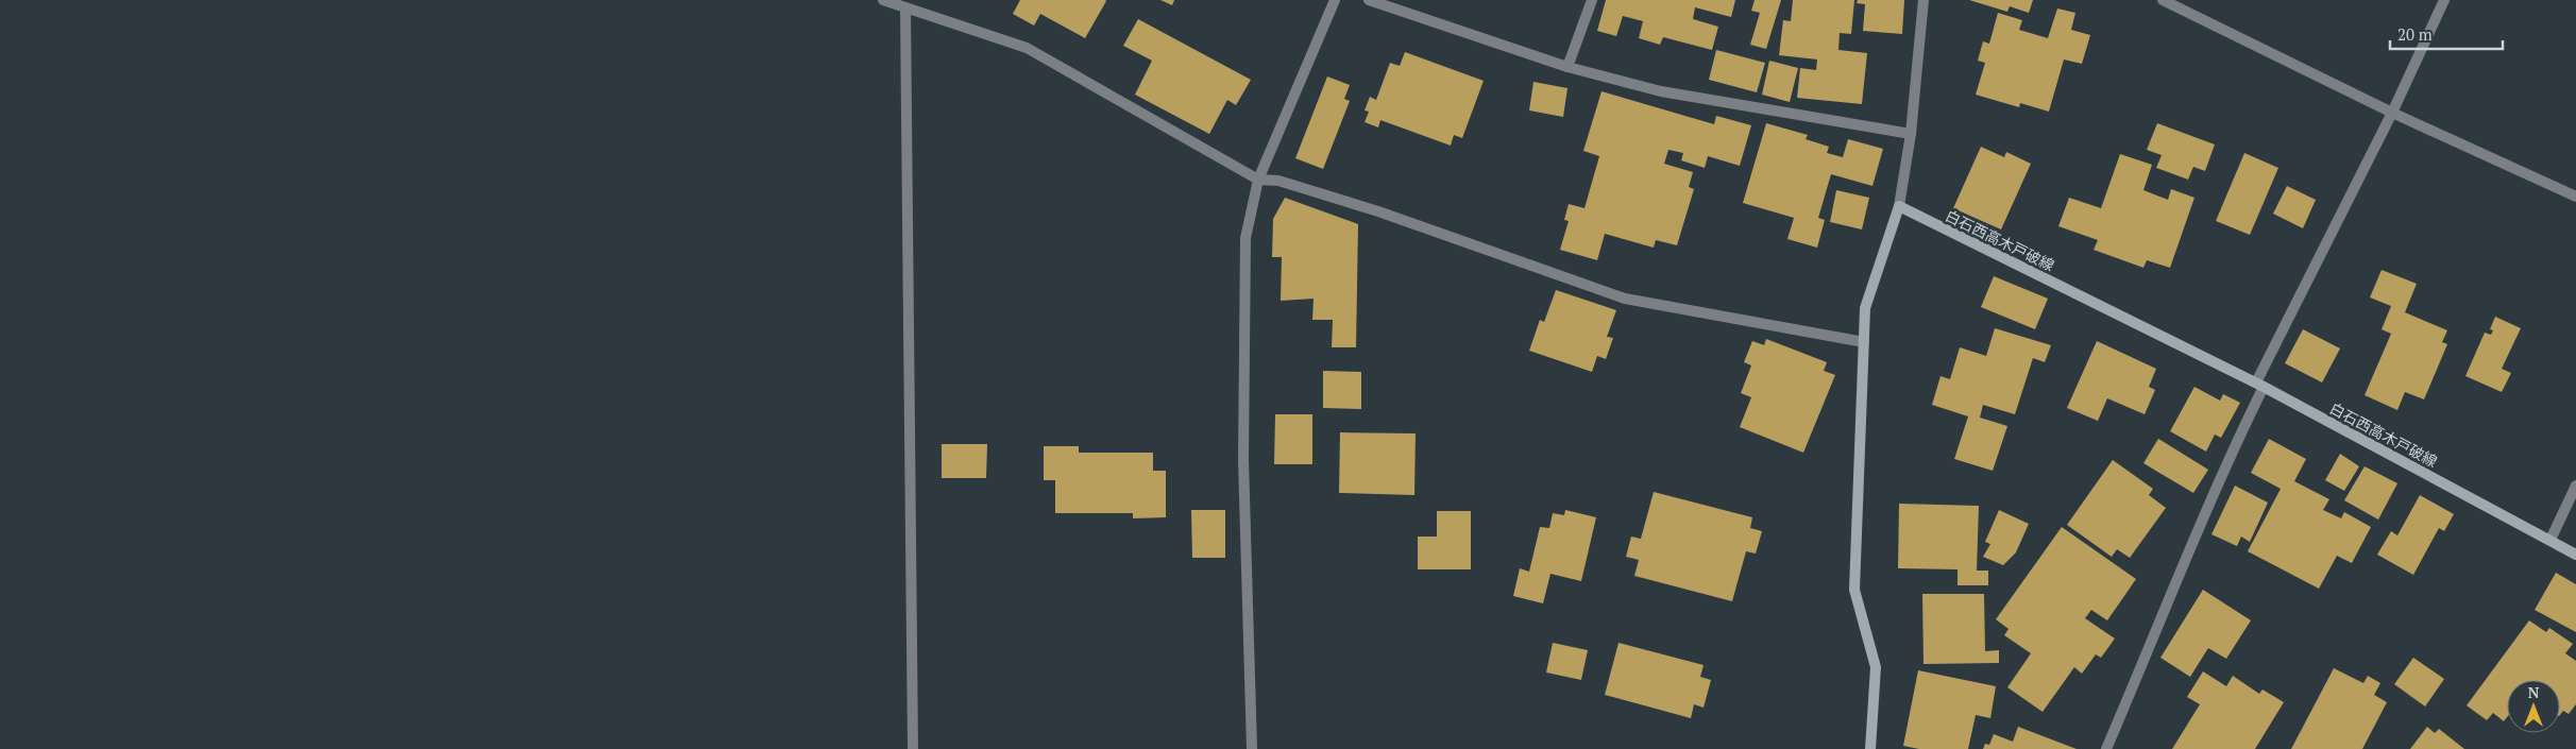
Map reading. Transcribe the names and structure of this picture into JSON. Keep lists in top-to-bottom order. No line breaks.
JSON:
{"streets":{"main road":["白石西高木戸破線"]},"scale_bar":"20 m","north":"top"}
